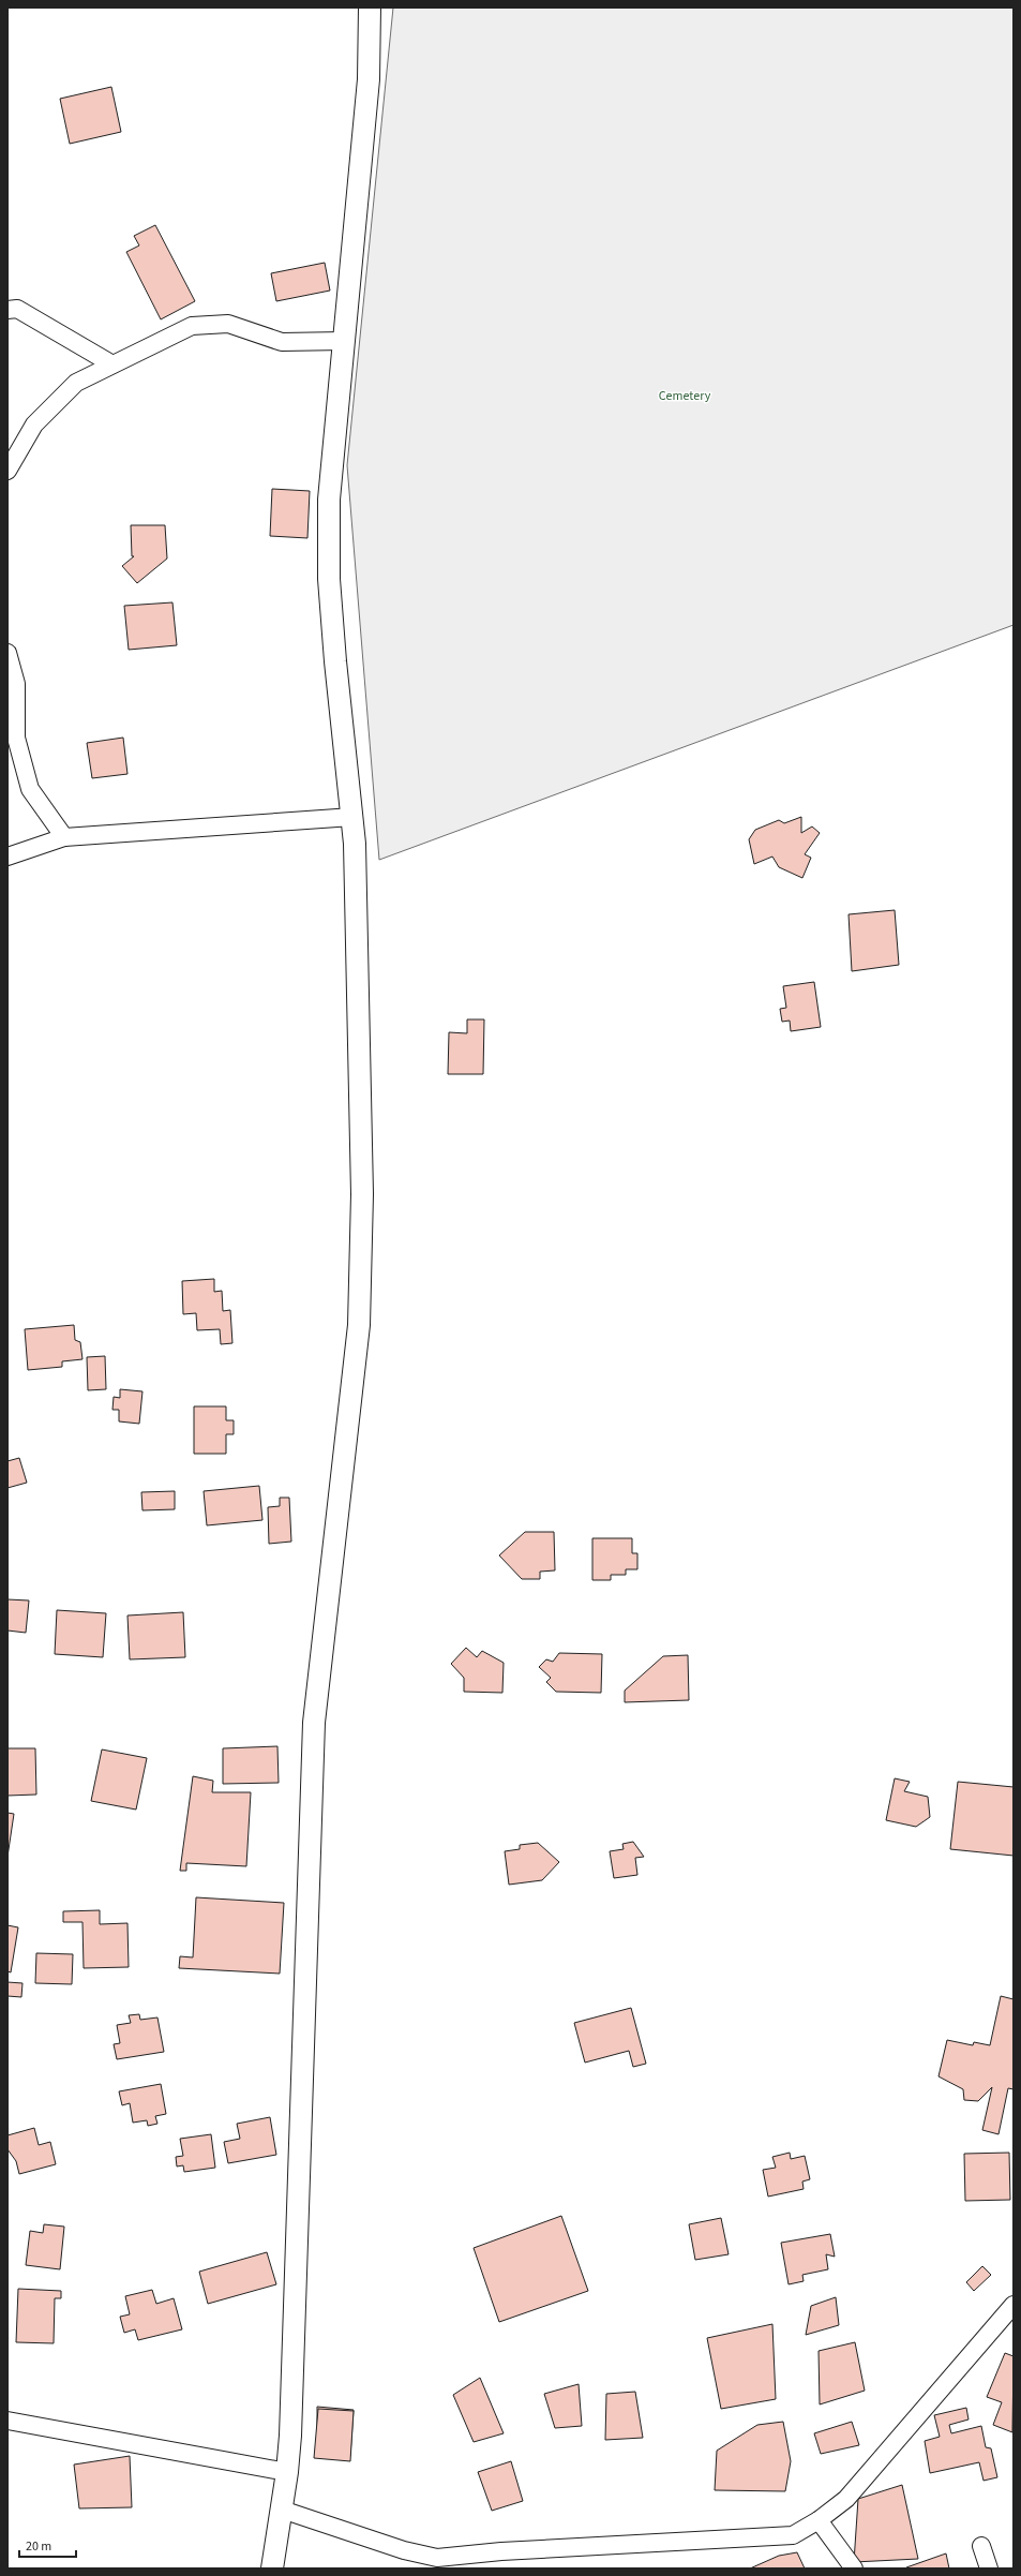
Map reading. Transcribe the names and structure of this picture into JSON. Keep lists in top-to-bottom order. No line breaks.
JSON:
{"parks":["Cemetery"],"scale_bar":"20 m"}
